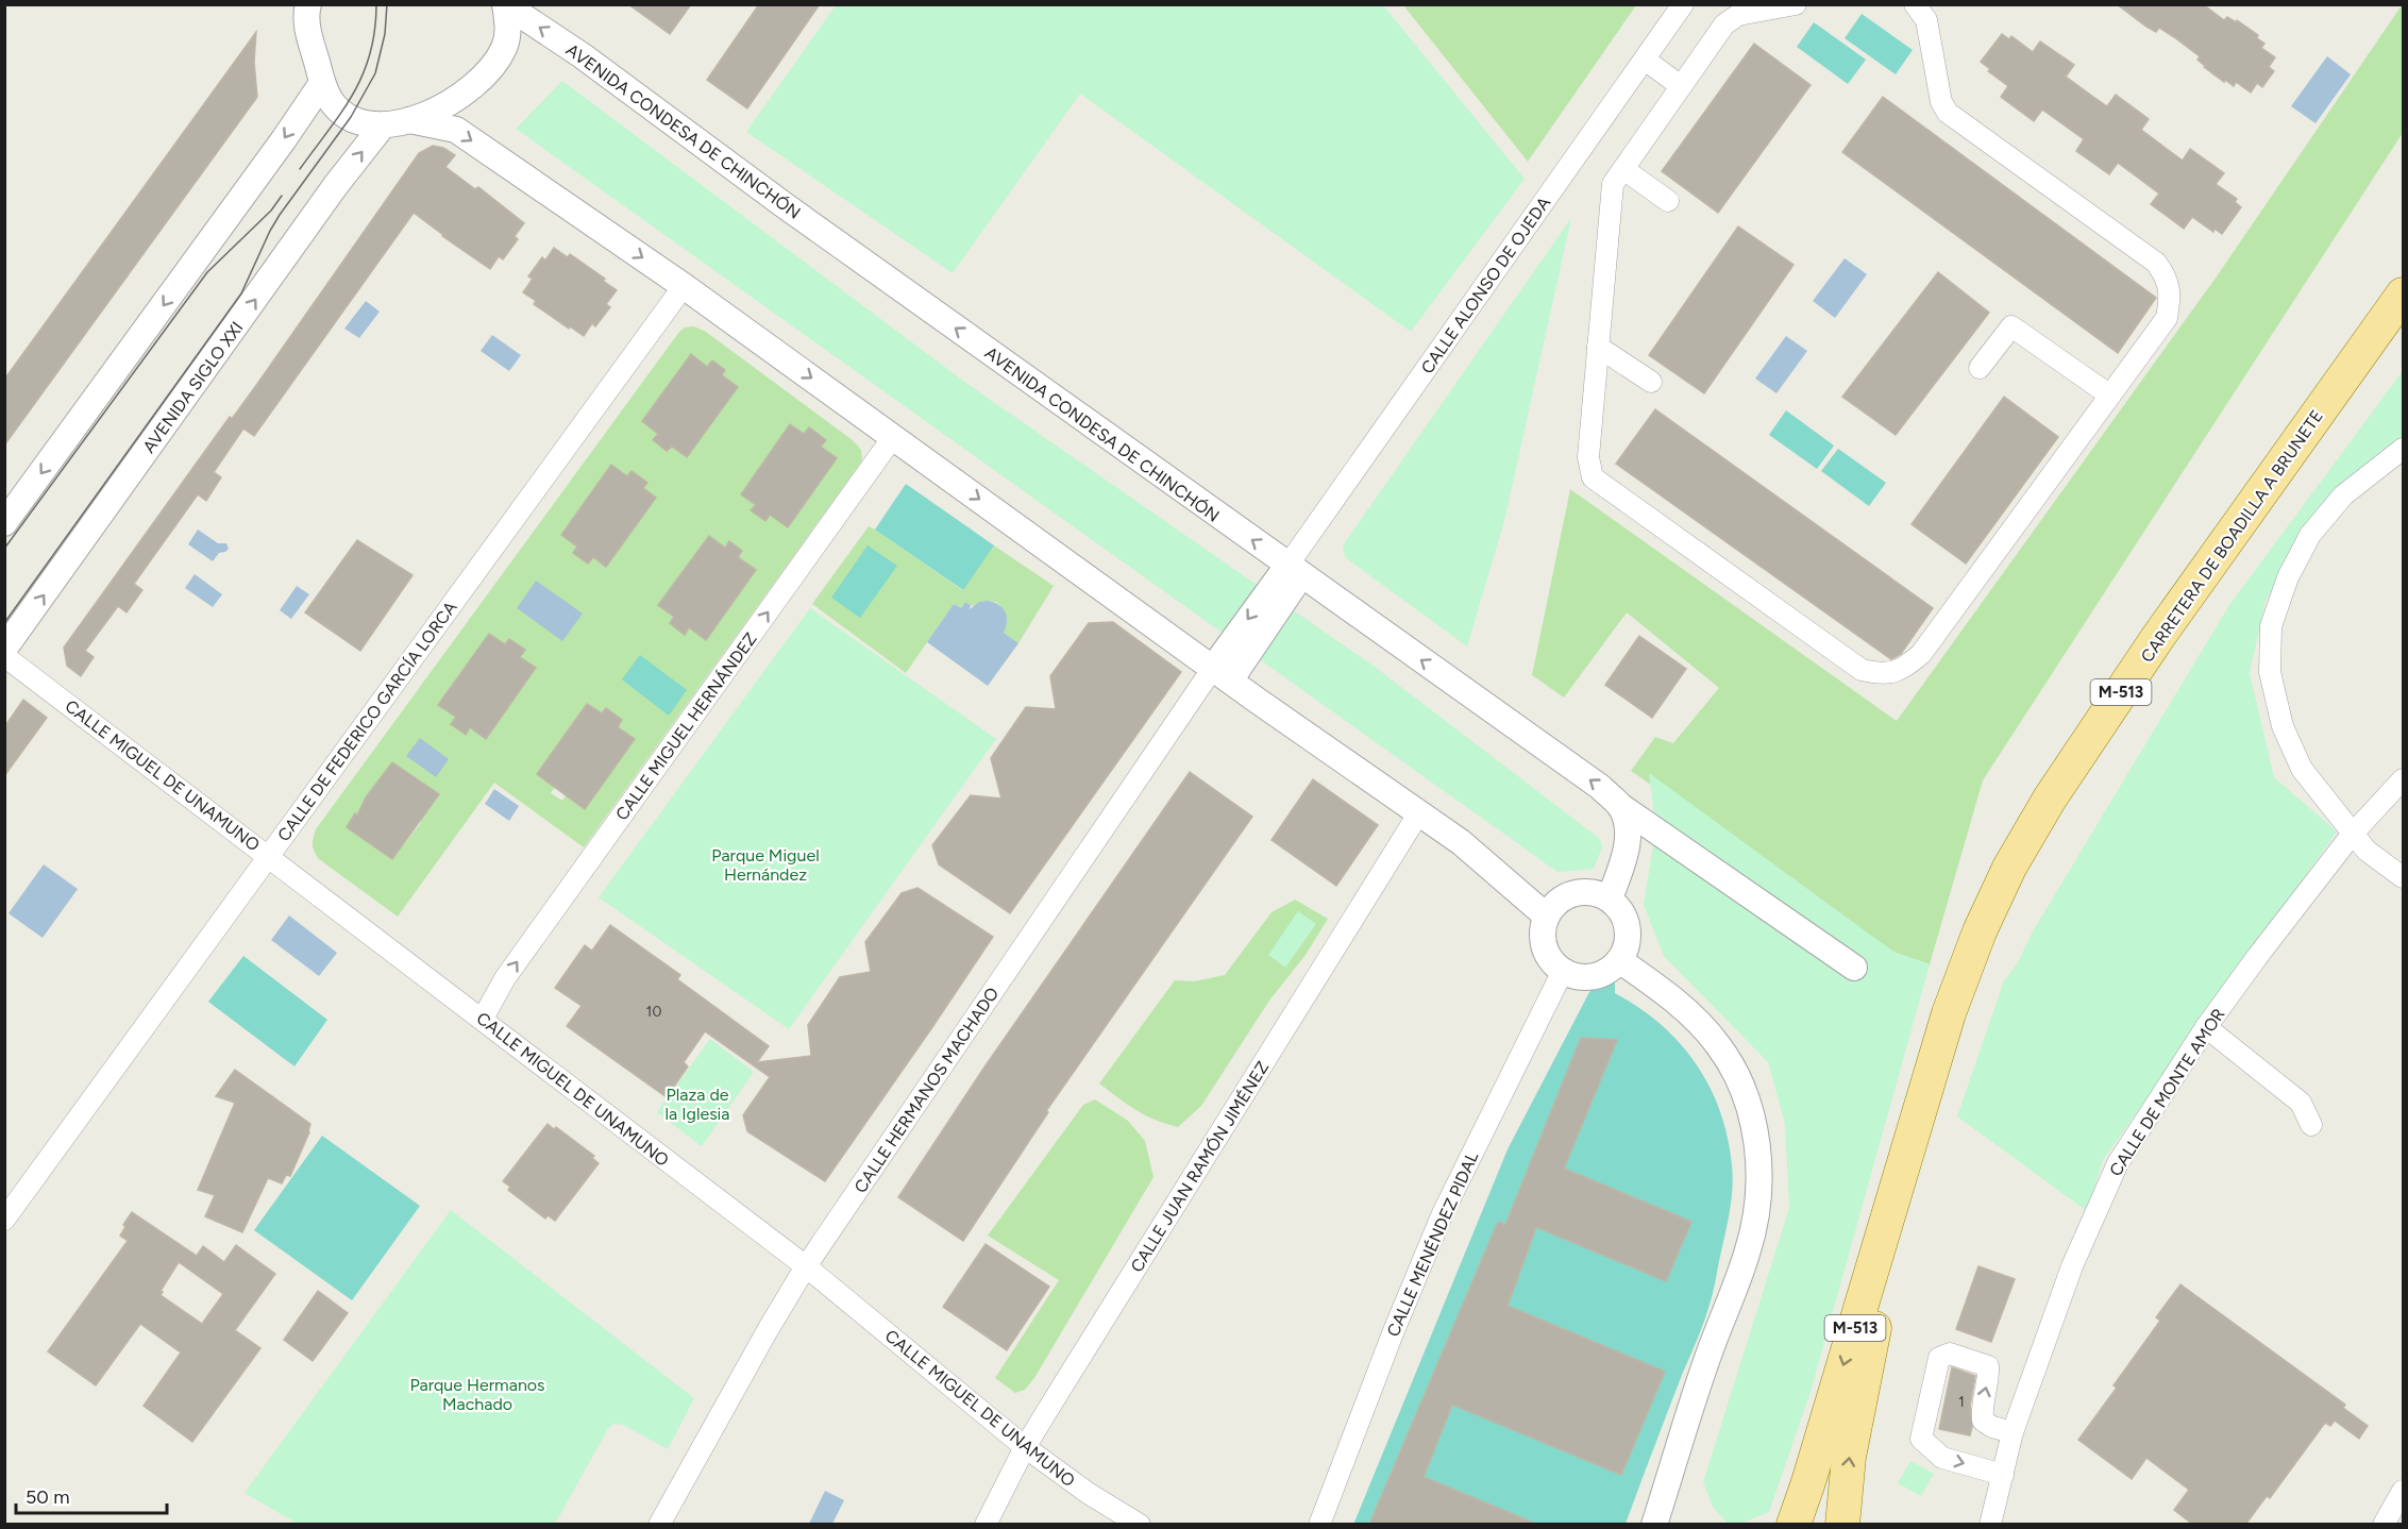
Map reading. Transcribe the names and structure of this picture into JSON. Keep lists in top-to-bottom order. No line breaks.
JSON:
{"streets":{"main road":["CARRETERA DE BOADILLA A BRUNETE","M-513"],"street":["AVENIDA CONDESA DE CHINCHÓN","CALLE ALONSO DE OJEDA","AVENIDA SIGLO XXI","CALLE DE FEDERICO GARCÍA LORCA","CALLE MIGUEL HERNÁNDEZ","CALLE MIGUEL DE UNAMUNO","CALLE HERMANOS MACHADO","CALLE DE MONTE AMOR","CALLE JUAN RAMÓN JIMÉNEZ","CALLE MENÉNDEZ PIDAL"]},"crossings":[["AVENIDA CONDESA DE CHINCHÓN","CALLE ALONSO DE OJEDA"],["CALLE DE FEDERICO GARCÍA LORCA","CALLE MIGUEL DE UNAMUNO"],["CALLE MIGUEL HERNÁNDEZ","CALLE MIGUEL DE UNAMUNO"],["CALLE MIGUEL DE UNAMUNO","CALLE HERMANOS MACHADO"],["CALLE MIGUEL DE UNAMUNO","CALLE JUAN RAMÓN JIMÉNEZ"]],"one_way":["CALLE MIGUEL HERNÁNDEZ"],"parks":["Parque Miguel Hernández","Plaza de la Iglesia","Parque Hermanos Machado"],"house_numbers":["10","1"],"scale_bar":"50 m"}
